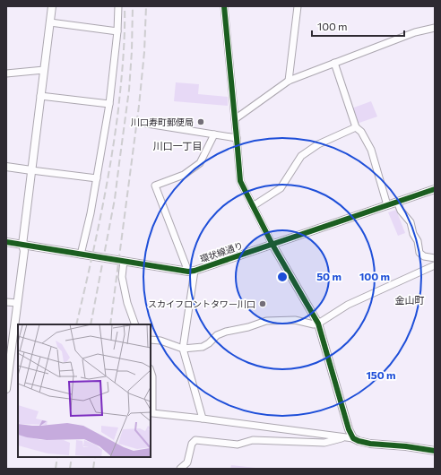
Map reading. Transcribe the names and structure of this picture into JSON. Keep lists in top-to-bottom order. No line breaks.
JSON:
{"streets":{"street":["環状線通り"]},"districts":["川口一丁目","金山町"],"places":["川口寿町郵便局","スカイフロントタワー川口"],"scale_bar":"100 m","rings":["50 m","100 m","150 m"]}
